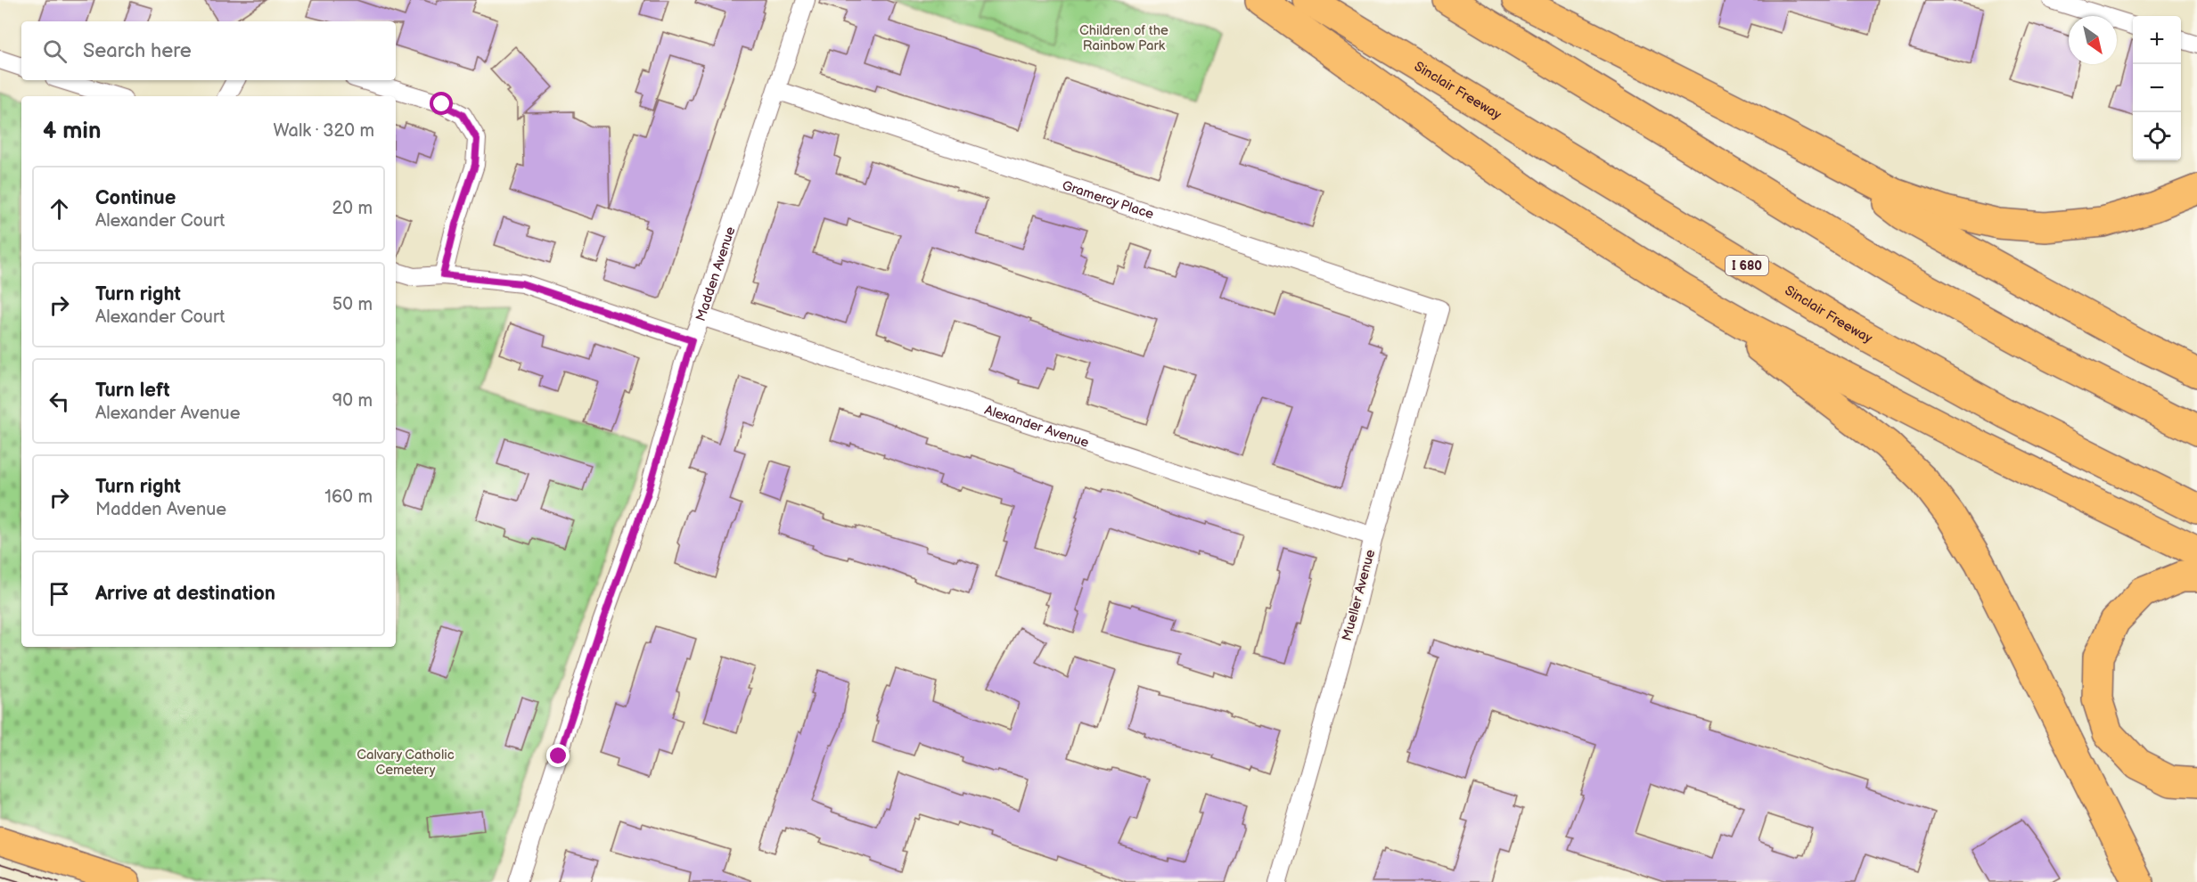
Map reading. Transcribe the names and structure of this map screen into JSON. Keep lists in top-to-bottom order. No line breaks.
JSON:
{"streets":{"highway":["Sinclair Freeway","I 680"],"street":["Gramercy Place","Madden Avenue","Alexander Avenue","Mueller Avenue"]},"crossings":[["Gramercy Place","Madden Avenue"],["Gramercy Place","Mueller Avenue"],["Madden Avenue","Alexander Avenue"],["Alexander Avenue","Mueller Avenue"]],"parks":["Children of the Rainbow Park","Calvary Catholic Cemetery"],"north":"bottom right","page":{"map_buttons":["+","−"],"search":"Search here","heading":["4 min","Walk · 320 m"],"list":[["Continue","Alexander Court","20 m"],["Turn right","Alexander Court","50 m"],["Turn left","Alexander Avenue","90 m"],["Turn right","Madden Avenue","160 m"],"Arrive at destination"]}}
